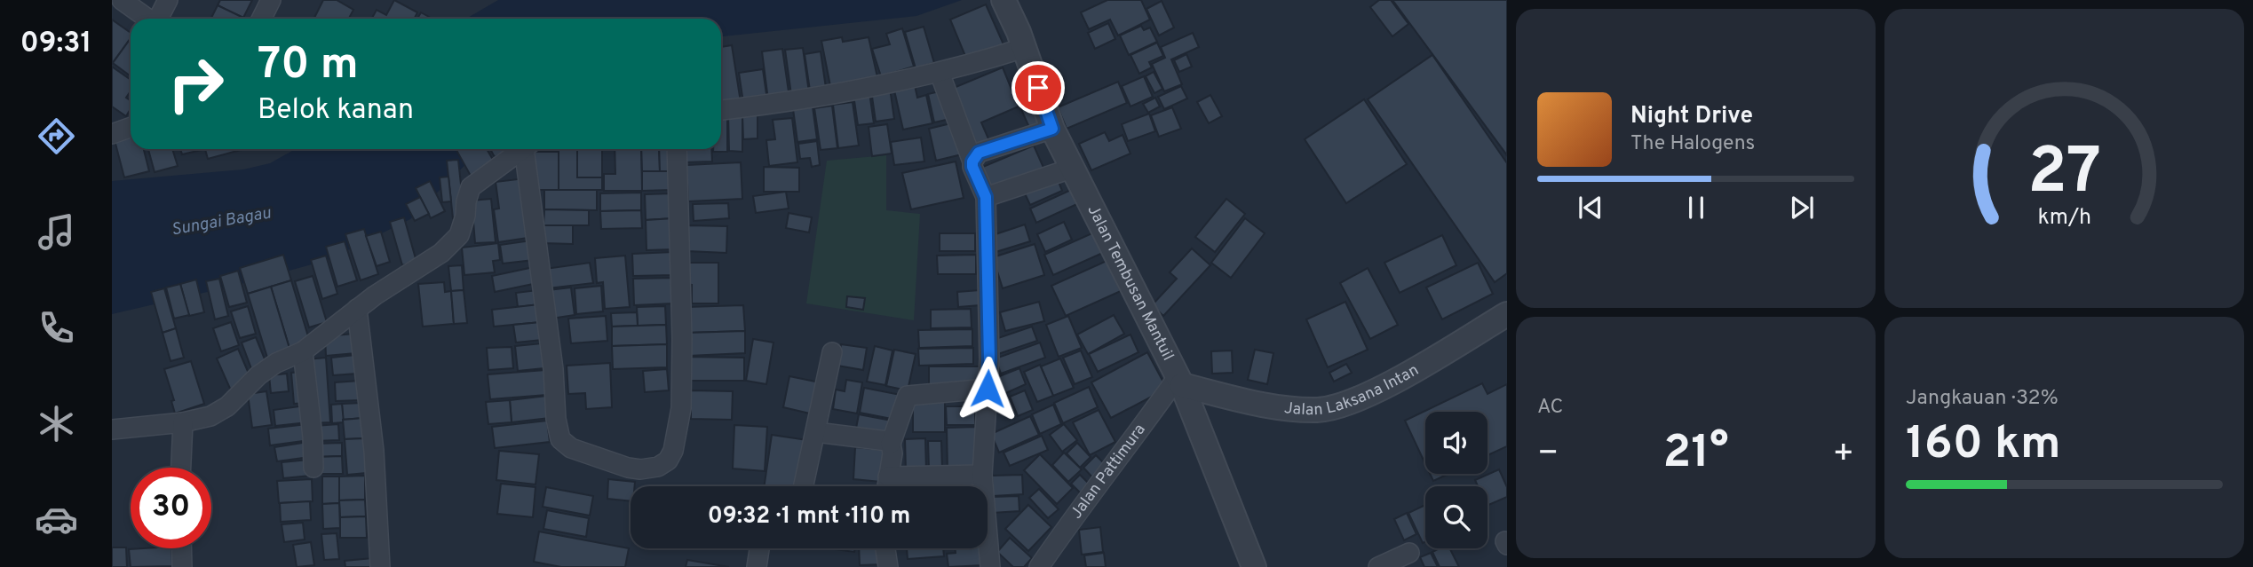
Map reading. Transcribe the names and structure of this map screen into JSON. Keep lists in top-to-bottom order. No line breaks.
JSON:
{"streets":{"street":["Jalan Tembusan Mantuil","Jalan Laksana Intan","Jalan Pattimura"]},"crossings":[["Jalan Tembusan Mantuil","Jalan Laksana Intan"],["Jalan Tembusan Mantuil","Jalan Pattimura"],["Jalan Laksana Intan","Jalan Pattimura"]],"water":["Sungai Bagau"],"page":{"tabs":"09:31","turn":["70 m","Belok kanan"],"song":["Night Drive","The Halogens"],"tile":["AC",["Jangkauan · 32%","160 km"]],"heat":["−","21°","+"],"limit":"30","trip":"09:32 · 1 mnt · 110 m","gauge":["27","km/h"]}}
